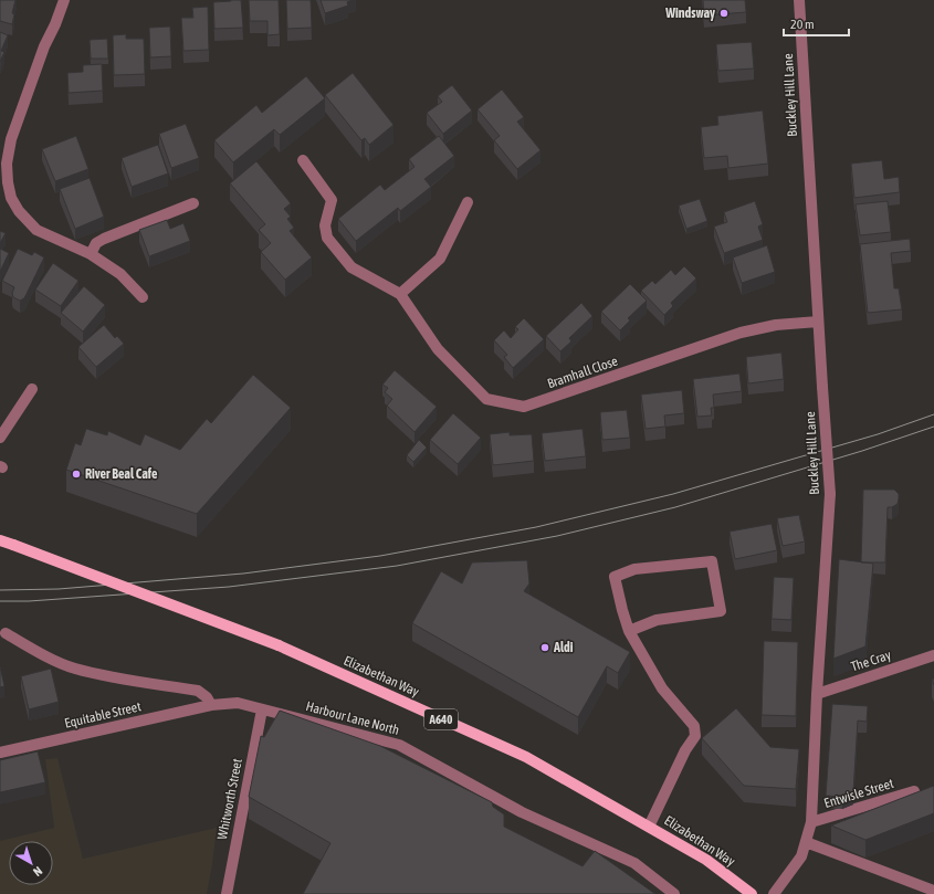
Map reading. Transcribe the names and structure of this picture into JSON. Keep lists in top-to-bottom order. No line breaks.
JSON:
{"streets":{"main road":["Elizabethan Way","A640"],"street":["Buckley Hill Lane","Bramhall Close","The Cray","Equitable Street","Harbour Lane North","Entwisle Street","Whitworth Street"]},"crossings":[["Buckley Hill Lane","Bramhall Close"],["Buckley Hill Lane","The Cray"],["Buckley Hill Lane","Entwisle Street"],["Equitable Street","Harbour Lane North"],["Harbour Lane North","Whitworth Street"]],"places":["Windsway","River Beal Cafe","Aldi"],"scale_bar":"20 m","north":"bottom right"}
